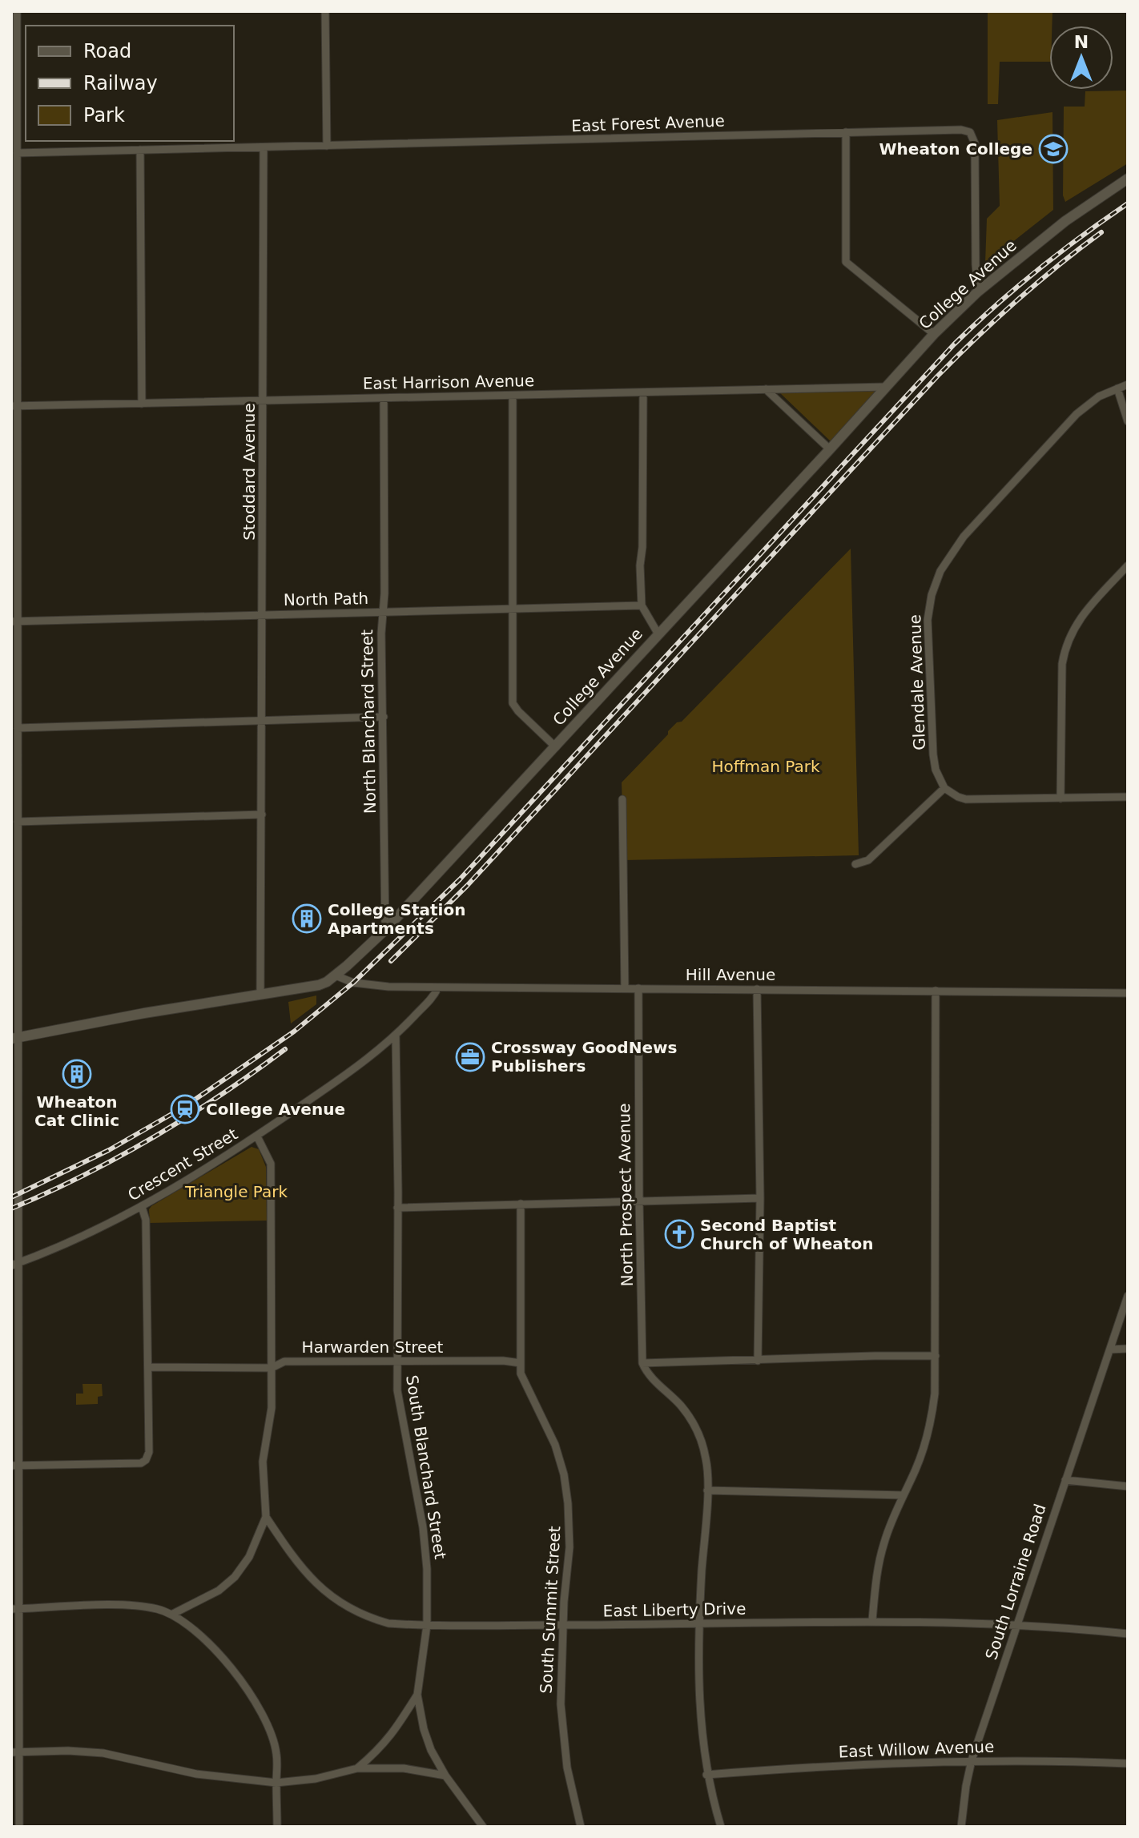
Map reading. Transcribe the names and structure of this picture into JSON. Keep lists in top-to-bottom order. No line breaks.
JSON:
{"streets":{"street":["East Forest Avenue","College Avenue","East Harrison Avenue","Stoddard Avenue","North Path","Glendale Avenue","North Blanchard Street","Hill Avenue","Crescent Street","North Prospect Avenue","Harwarden Street","South Blanchard Street","South Lorraine Road","South Summit Street","East Liberty Drive","East Willow Avenue"]},"crossings":[["East Forest Avenue","College Avenue"],["College Avenue","East Harrison Avenue"],["College Avenue","Stoddard Avenue"],["College Avenue","North Blanchard Street"],["College Avenue","Hill Avenue"],["East Harrison Avenue","Stoddard Avenue"],["East Harrison Avenue","North Blanchard Street"],["Stoddard Avenue","North Path"],["North Path","North Blanchard Street"],["Hill Avenue","Crescent Street"],["Hill Avenue","North Prospect Avenue"],["Harwarden Street","South Blanchard Street"],["Harwarden Street","South Summit Street"],["South Blanchard Street","East Liberty Drive"],["South Lorraine Road","East Liberty Drive"],["South Lorraine Road","East Willow Avenue"],["South Summit Street","East Liberty Drive"]],"parks":["Hoffman Park","Triangle Park"],"places":{"school or university":["Wheaton College"],"building":["College Station Apartments","Wheaton Cat Clinic"],"office":["Crossway GoodNews Publishers"],"station":["College Avenue"],"church":["Second Baptist Church of Wheaton"]},"legend":["Road","Railway","Park"],"north":"top"}
